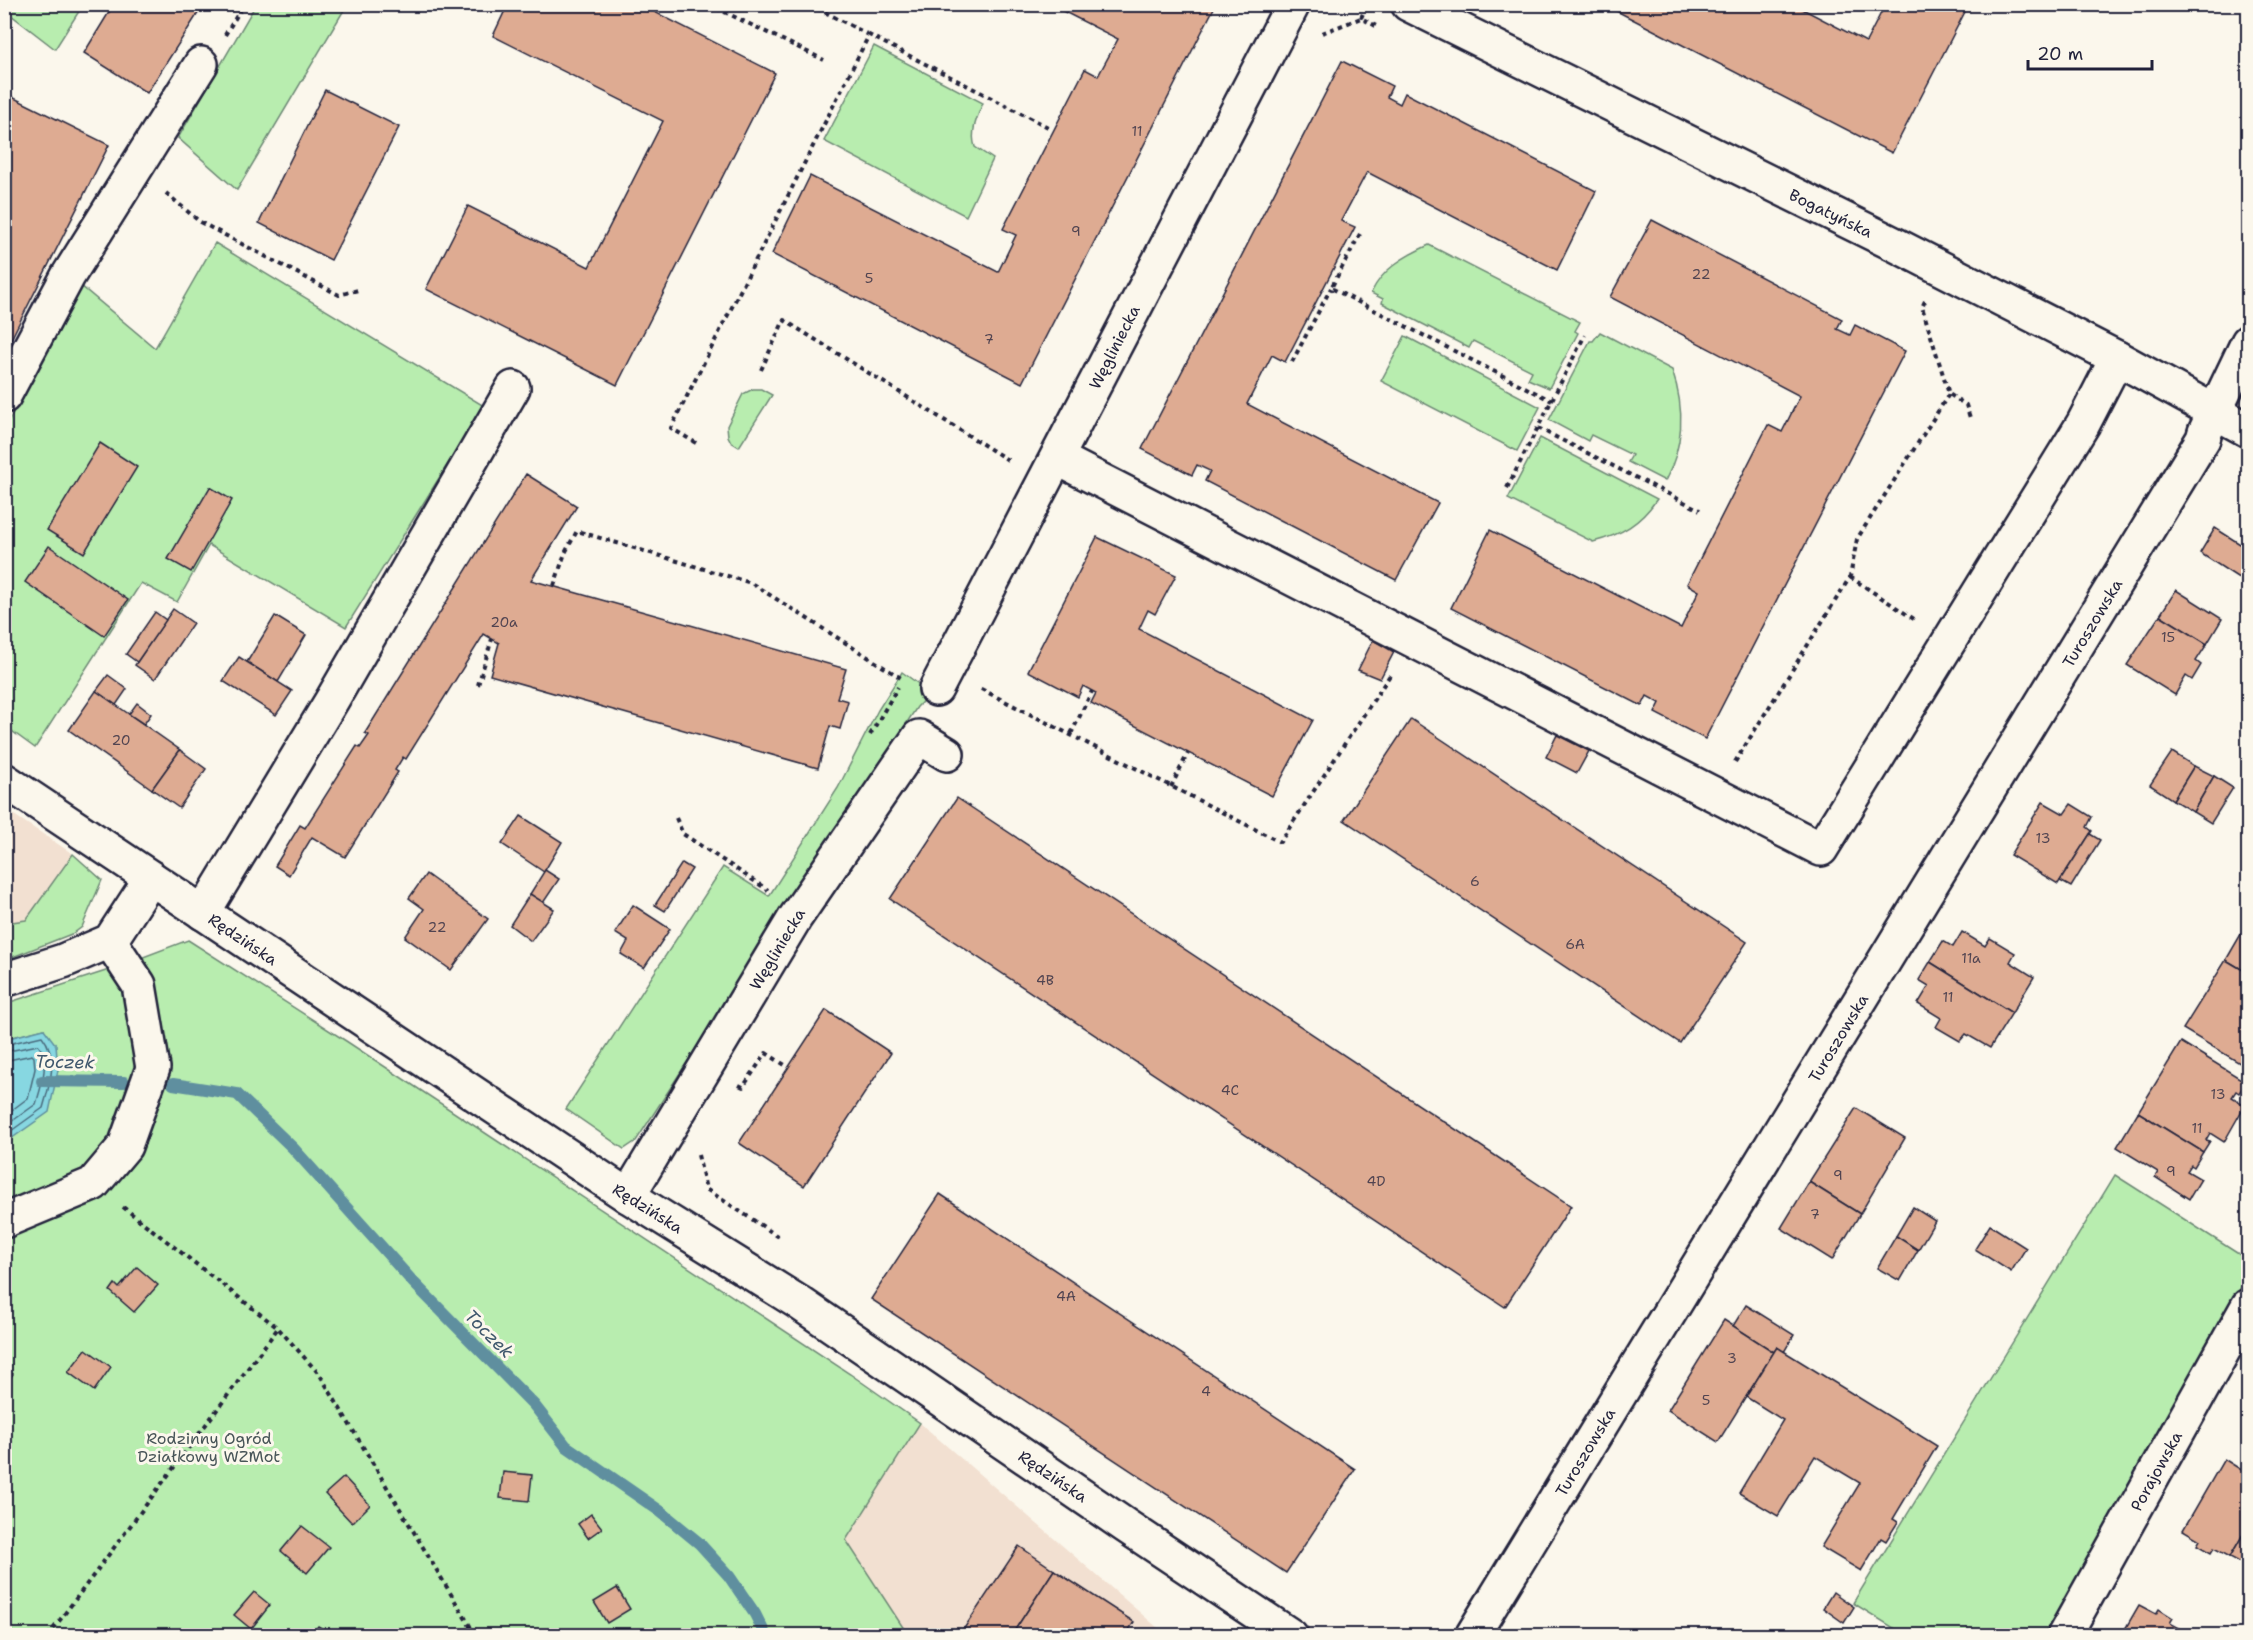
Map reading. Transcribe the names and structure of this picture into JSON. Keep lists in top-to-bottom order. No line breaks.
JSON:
{"streets":{"street":["Bogatyńska","Węgliniecka","Turoszowska","Rędzińska","Porajowska"]},"crossings":[["Bogatyńska","Turoszowska"],["Węgliniecka","Rędzińska"]],"water":["Toczek"],"parks":["Rodzinny Ogród Działkowy WZMot"],"house_numbers":["11","9","22","5","7","20a","15","20","13","6","22","6A","11a","4B","11","4C","13","11","9","9","4D","7","4A","3","4","5"],"scale_bar":"20 m"}
